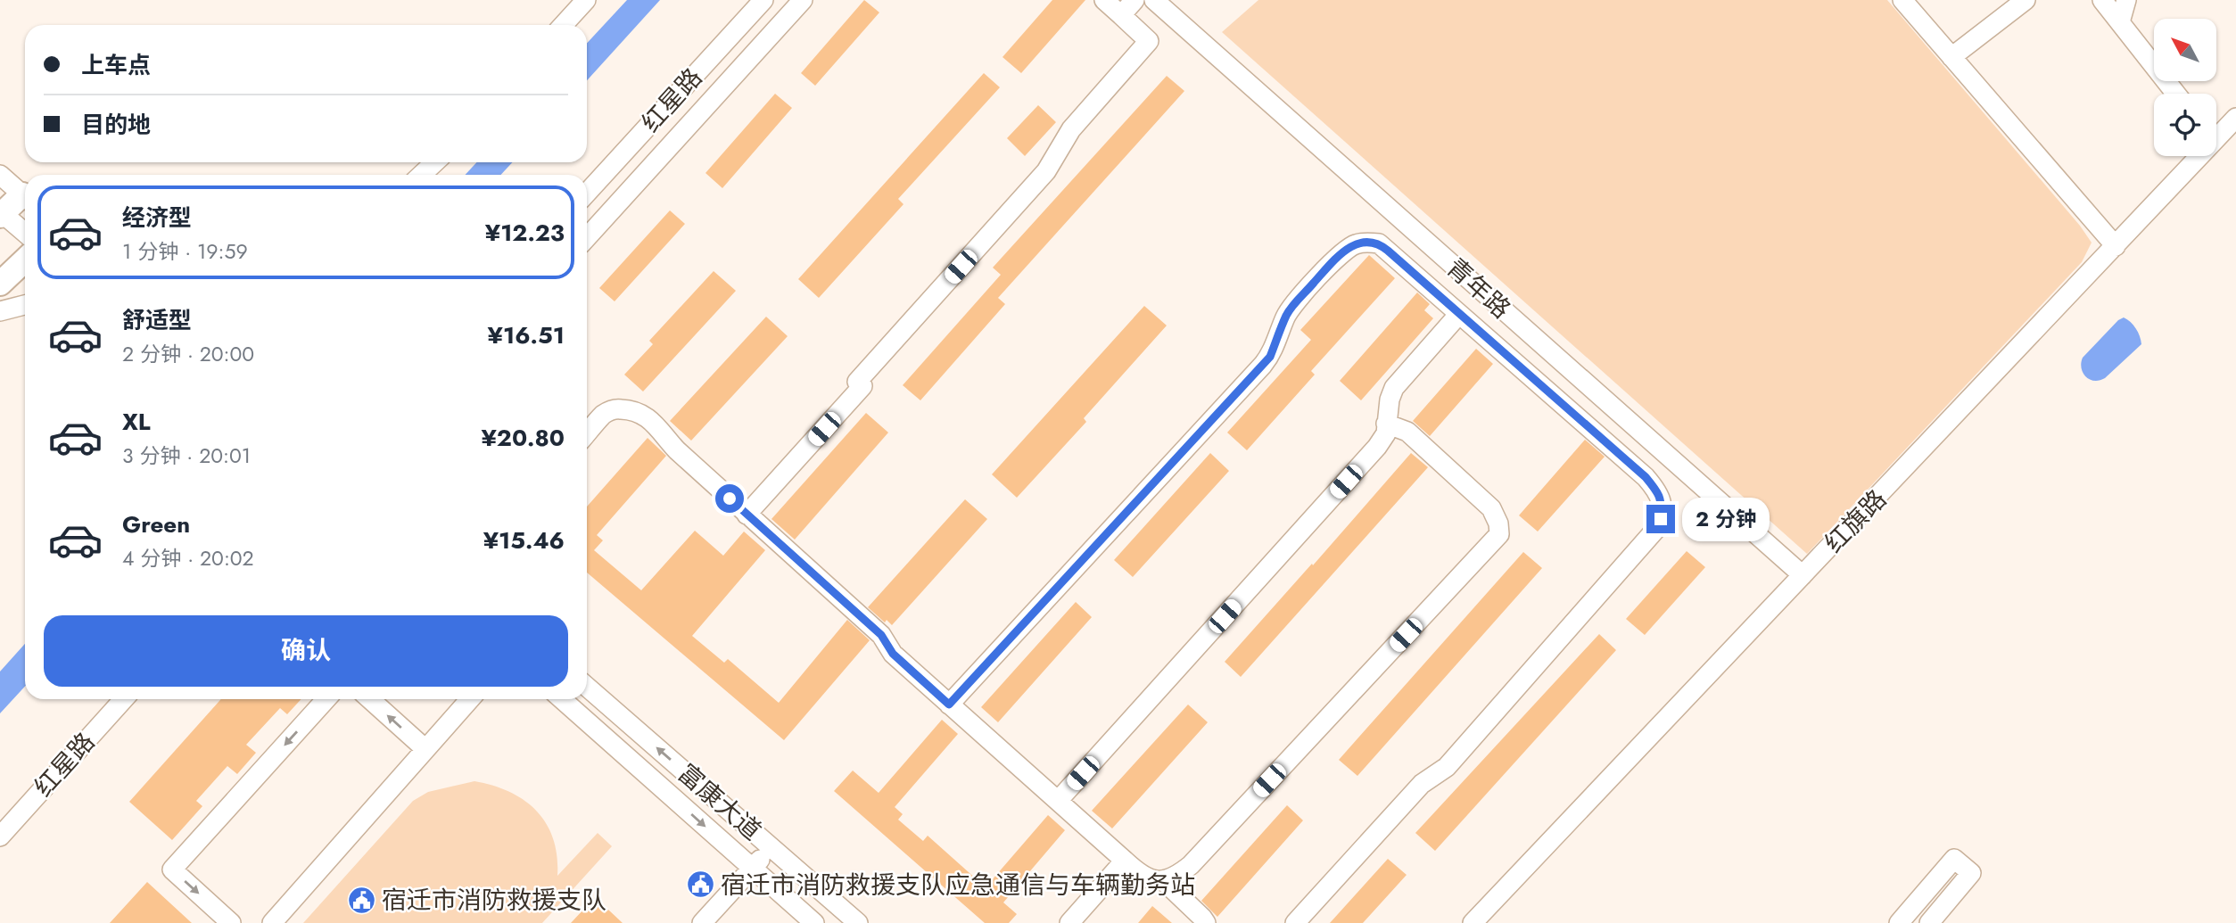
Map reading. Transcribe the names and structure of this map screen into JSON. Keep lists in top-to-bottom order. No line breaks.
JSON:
{"streets":{"street":["红星路","青年路","红旗路","富康大道"]},"crossings":[["青年路","红旗路"]],"places":{"public building":["宿迁市消防救援支队应急通信与车辆勤务站","宿迁市消防救援支队"]},"north":"top left","page":{"banner":["上车点","目的地"],"list":[{"name":"经济型","note":"1 分钟 · 19:59","value":"¥12.23"},{"name":"舒适型","note":"2 分钟 · 20:00","value":"¥16.51"},{"name":"XL","note":"3 分钟 · 20:01","value":"¥20.80"},{"name":"Green","note":"4 分钟 · 20:02","value":"¥15.46"}],"bubble":"2 分钟","buttons":"确认"}}
